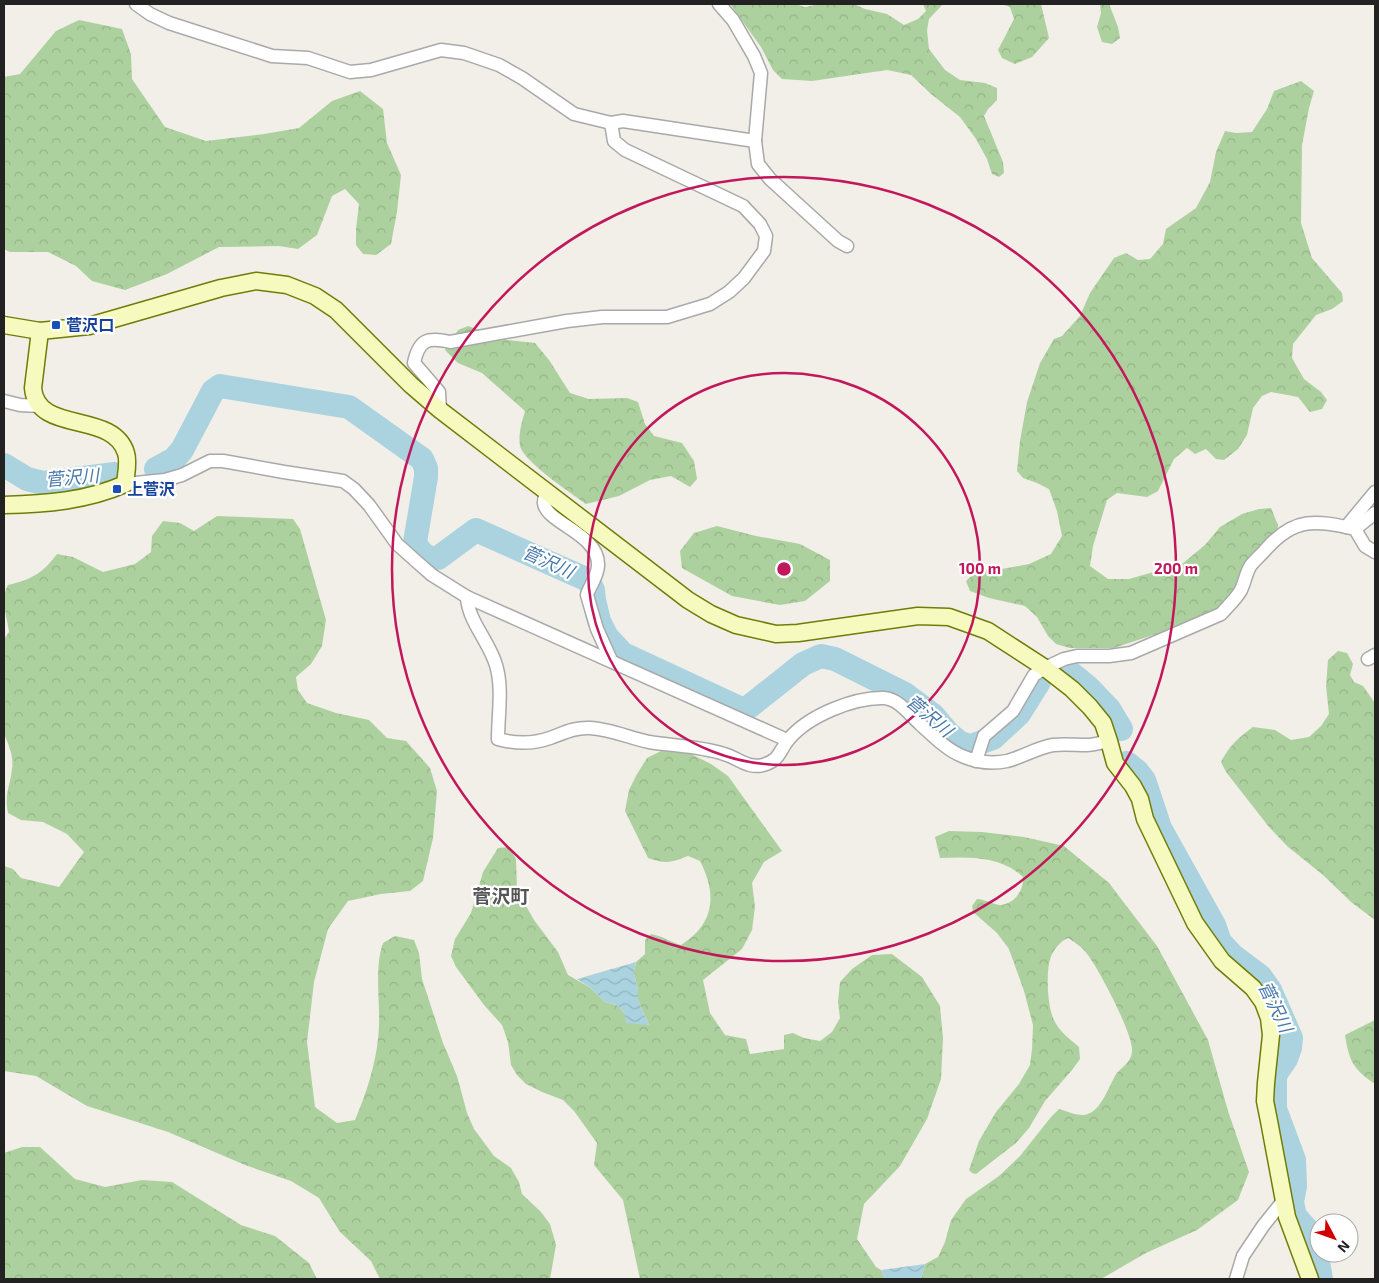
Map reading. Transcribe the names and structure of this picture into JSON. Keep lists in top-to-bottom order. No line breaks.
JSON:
{"districts":["菅沢町"],"water":["菅沢川"],"places":{"transit":["菅沢口","上菅沢"]},"north":"bottom right","rings":["100 m","200 m"]}
